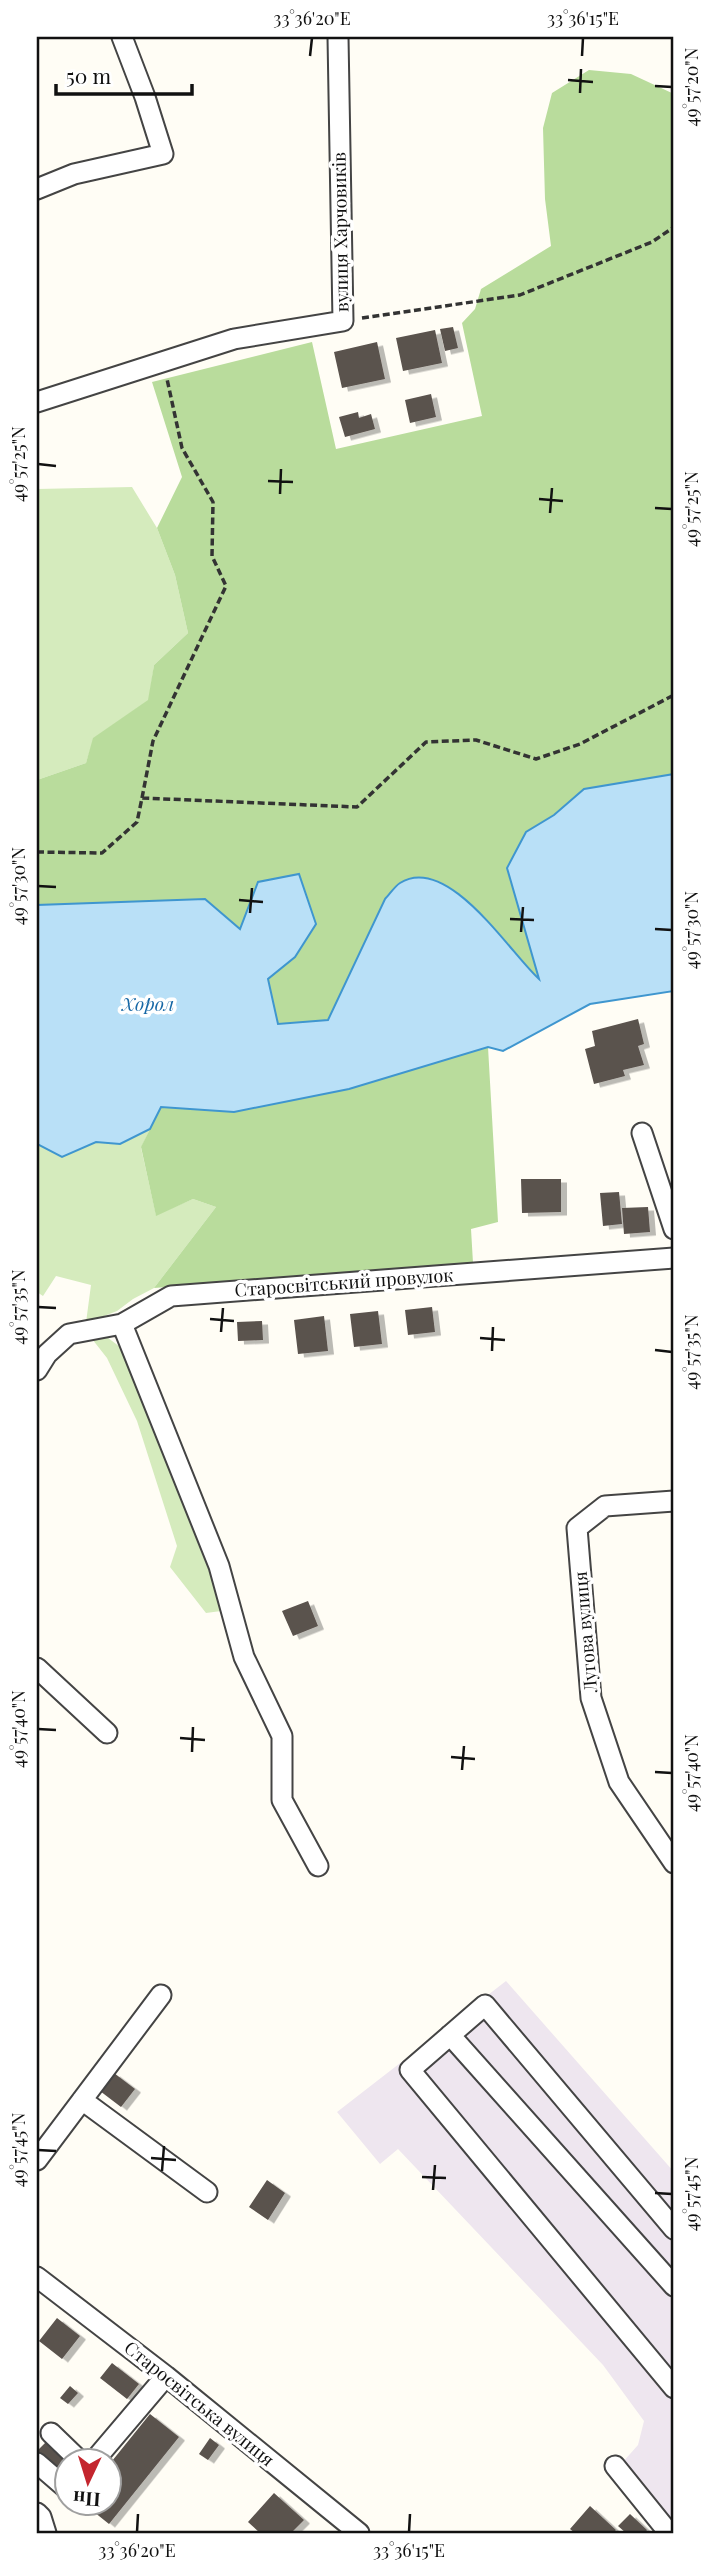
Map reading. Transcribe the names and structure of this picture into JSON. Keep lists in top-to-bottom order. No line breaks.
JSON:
{"streets":{"street":["вулиця Харчовиків","Старосвітський провулок","Лугова вулиця","Старосвітська вулиця"]},"water":["Хорол"],"scale_bar":"50 m","north":"bottom","coordinates":["33°36'20\"E","33°36'15\"E","49°57'20\"N","49°57'25\"N","49°57'30\"N","49°57'35\"N","49°57'40\"N","49°57'45\"N"]}
